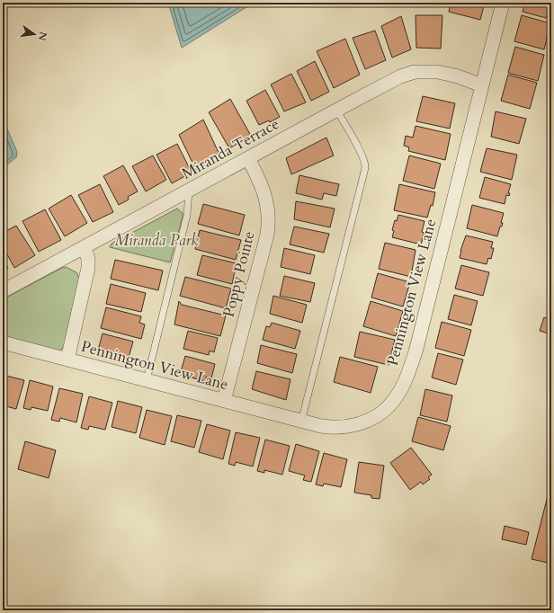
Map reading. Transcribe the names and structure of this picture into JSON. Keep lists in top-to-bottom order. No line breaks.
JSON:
{"streets":{"street":["Miranda Terrace","Poppy Pointe","Pennington View Lane"]},"crossings":[["Miranda Terrace","Poppy Pointe"],["Miranda Terrace","Pennington View Lane"],["Poppy Pointe","Pennington View Lane"]],"parks":["Miranda Park"],"north":"right"}
